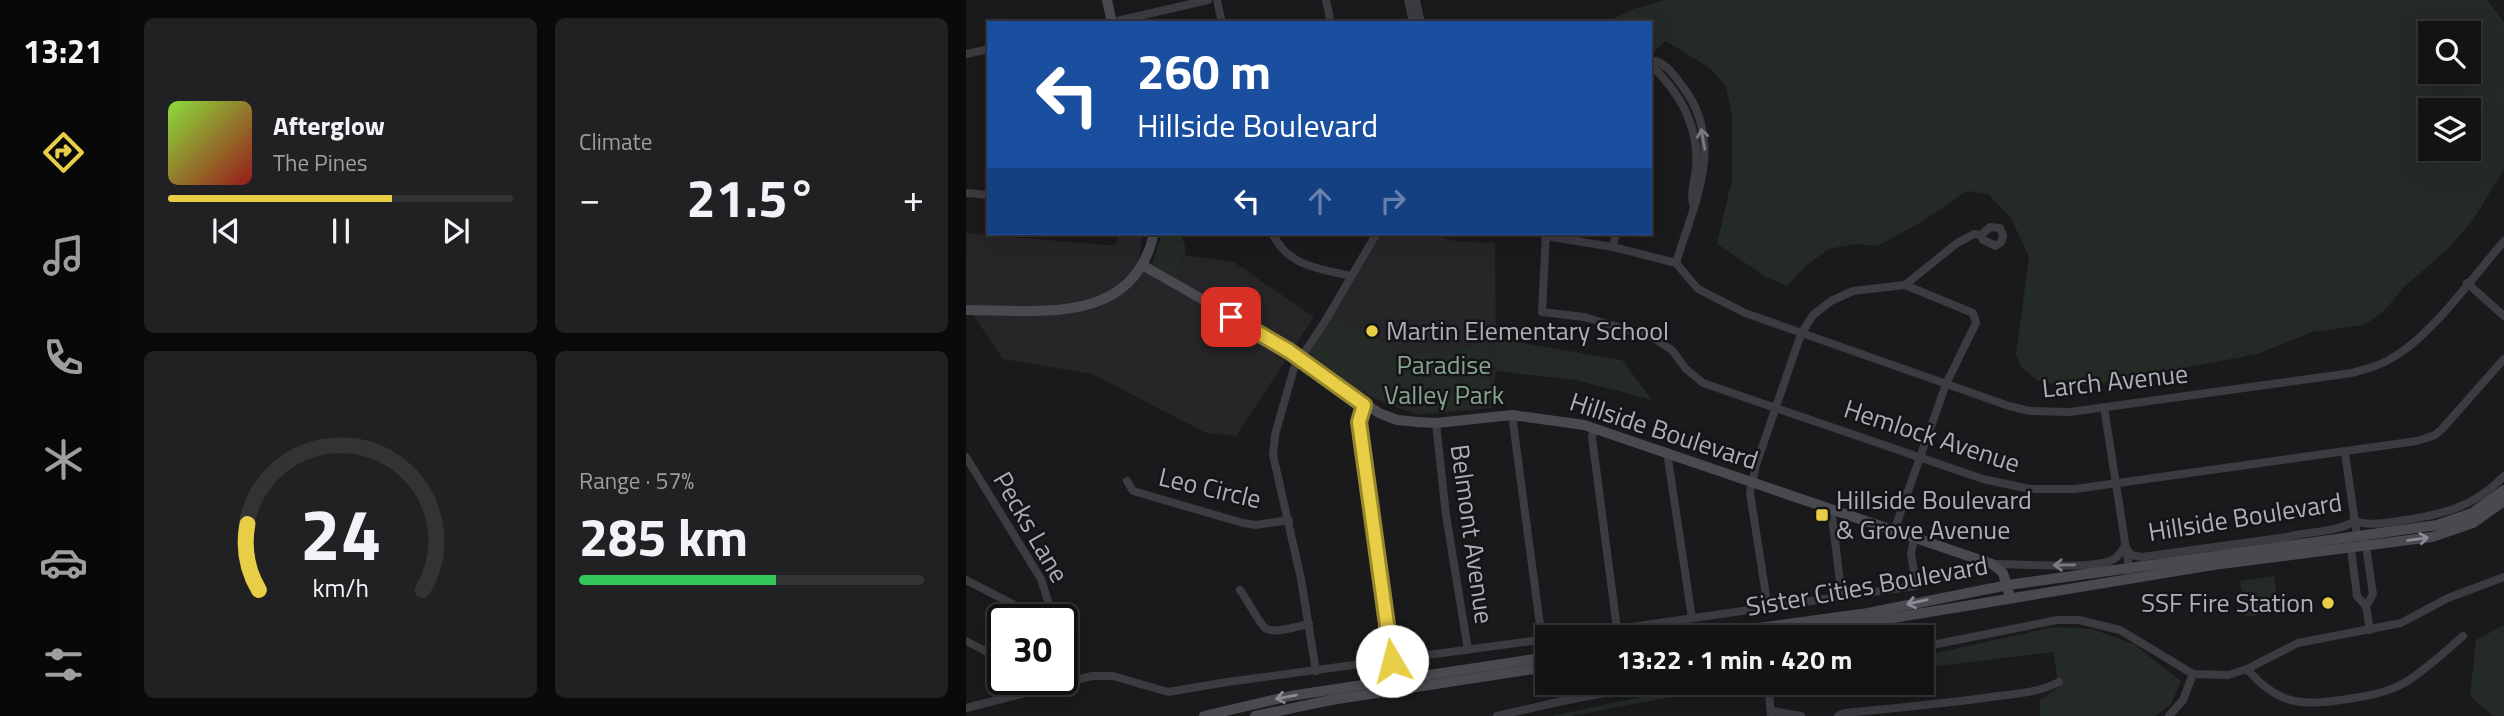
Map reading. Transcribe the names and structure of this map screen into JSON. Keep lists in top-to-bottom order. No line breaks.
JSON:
{"streets":{"main road":["Hillside Boulevard","Sister Cities Boulevard"],"street":["Larch Avenue","Hemlock Avenue","Leo Circle","Pecks Lane","Belmont Avenue"]},"crossings":[["Hillside Boulevard","Belmont Avenue"],["Hillside Boulevard","Sister Cities Boulevard"]],"parks":["Paradise Valley Park"],"places":{"other":["Martin Elementary School","SSF Fire Station"],"transit":["Hillside Boulevard & Grove Avenue"]},"page":{"tabs":"13:21","tile":["Climate",["Range · 57%","285 km"]],"turn":["260 m","Hillside Boulevard"],"song":["Afterglow","The Pines"],"heat":["−","21.5°","+"],"limit":"30","trip":"13:22 · 1 min · 420 m","gauge":["24","km/h"]}}
